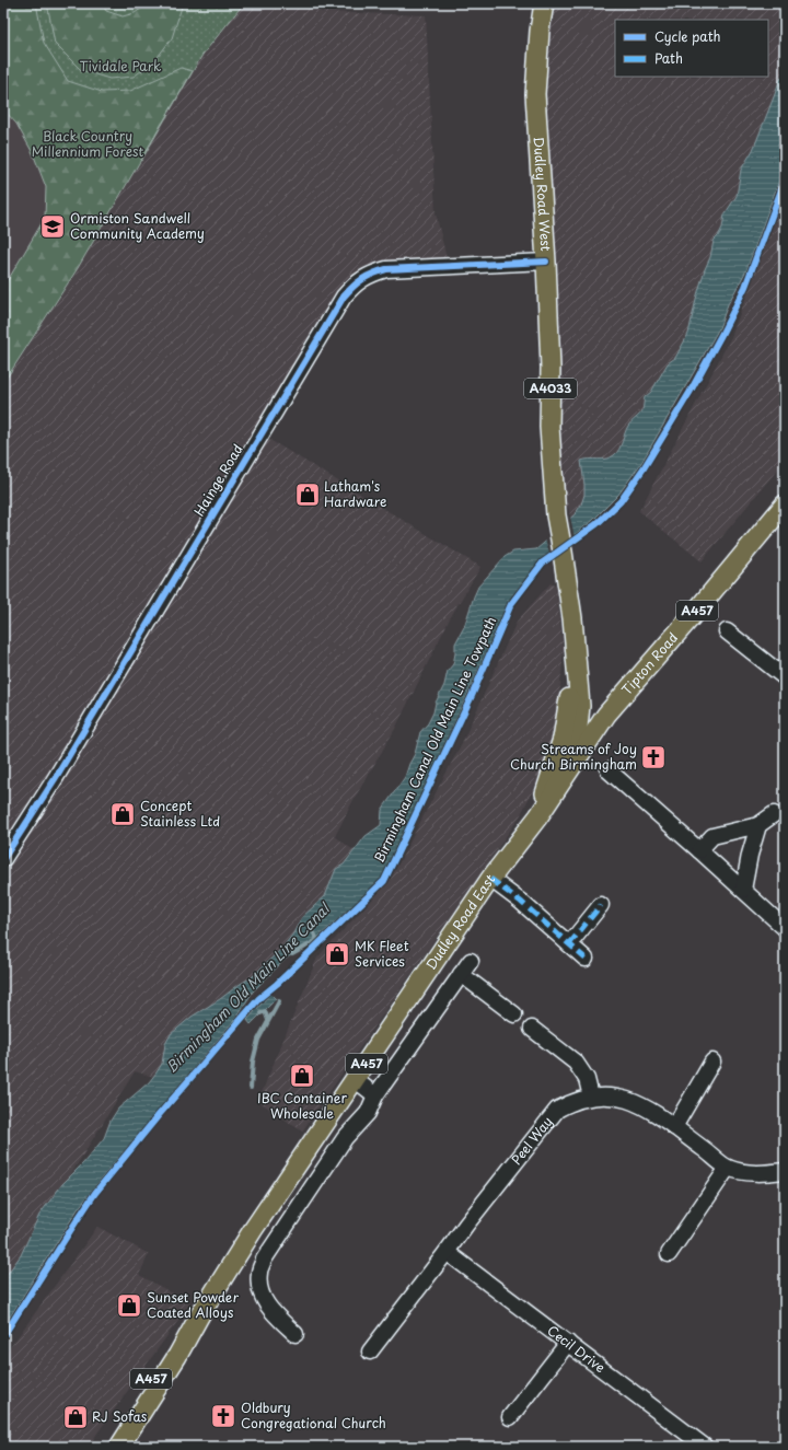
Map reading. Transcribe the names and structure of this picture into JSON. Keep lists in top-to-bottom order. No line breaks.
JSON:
{"streets":{"main road":["Dudley Road West","A4033","A457","Tipton Road","Dudley Road East"],"street":["Hainge Road","Peel Way","Cecil Drive"],"cycle path":["Birmingham Canal Old Main Line Towpath"]},"crossings":[["Dudley Road West","A4033"],["Dudley Road West","Hainge Road"],["A4033","Tipton Road"],["A4033","Dudley Road East"],["Tipton Road","Dudley Road East"],["Peel Way","Cecil Drive"]],"water":["Birmingham Old Main Line Canal"],"parks":["Tividale Park","Black Country Millennium Forest"],"places":{"school or university":["Ormiston Sandwell Community Academy"],"shop":["Latham's Hardware","Concept Stainless Ltd","MK Fleet Services","IBC Container Wholesale","Sunset Powder Coated Alloys","RJ Sofas"],"church":["Streams of Joy Church Birmingham","Oldbury Congregational Church"]},"legend":["Cycle path","Path"]}
